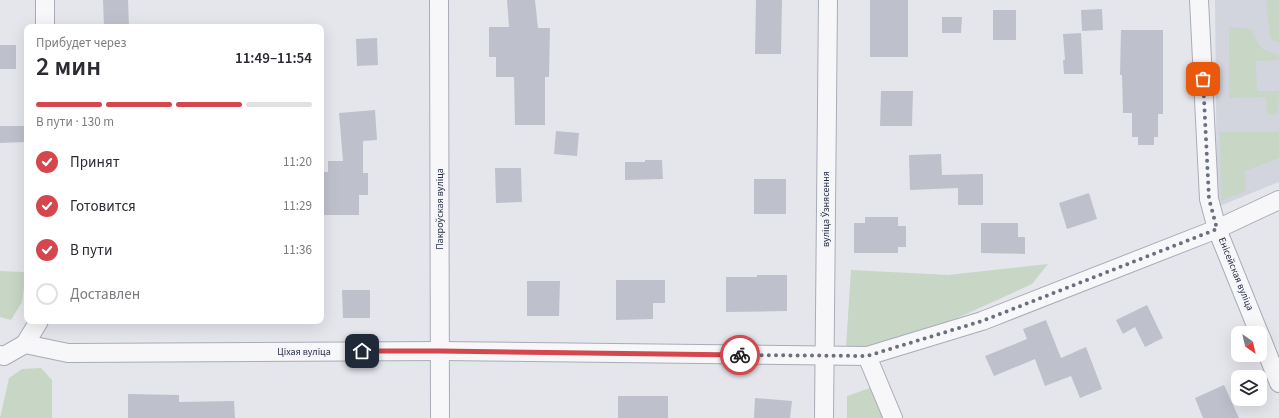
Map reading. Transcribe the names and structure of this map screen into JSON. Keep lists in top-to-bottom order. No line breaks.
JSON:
{"streets":{"street":["Пакроўская вуліца","вуліца Ўзнясення","Енісейская вуліца","Ціхая вуліца"]},"crossings":[["Пакроўская вуліца","Ціхая вуліца"],["вуліца Ўзнясення","Ціхая вуліца"],["Енісейская вуліца","Ціхая вуліца"]],"north":"bottom right","page":{"heading":["2 мин","Прибудет через","11:49–11:54"],"bar":"В пути · 130 m","list":[["Принят","11:20"],["Готовится","11:29"],["В пути","11:36"],"Доставлен"]}}
